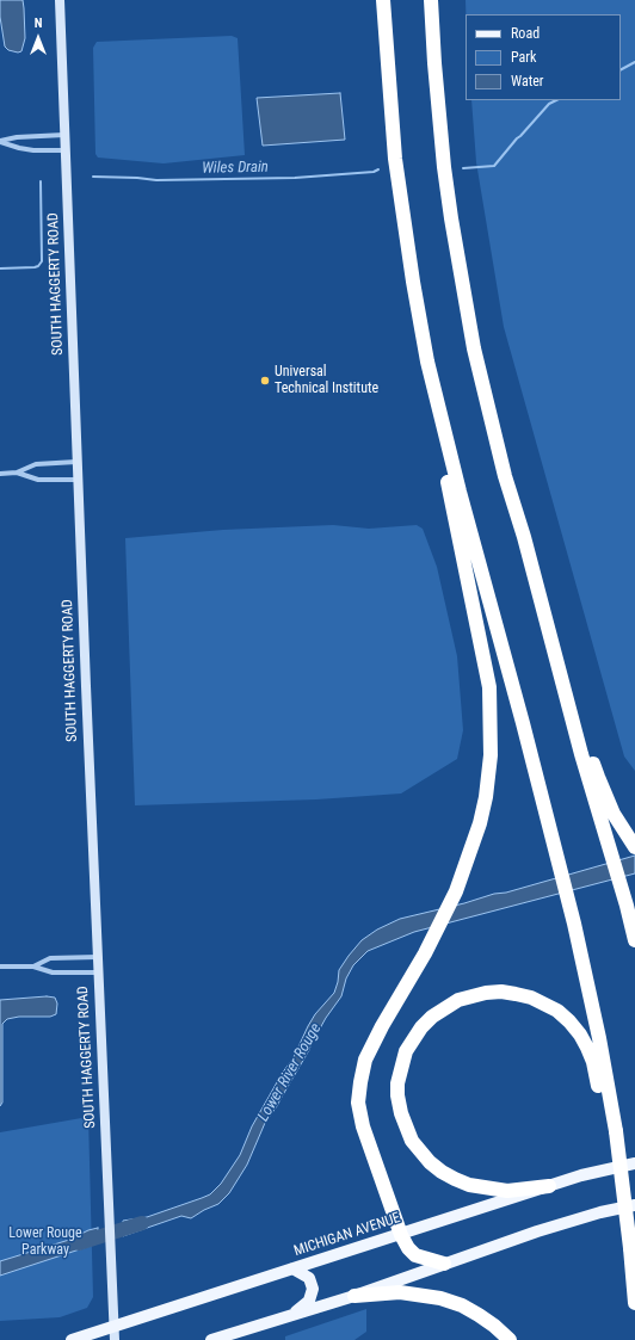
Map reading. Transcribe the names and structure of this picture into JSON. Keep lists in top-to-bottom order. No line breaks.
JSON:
{"streets":{"main road":["SOUTH HAGGERTY ROAD","MICHIGAN AVENUE"]},"crossings":[["SOUTH HAGGERTY ROAD","MICHIGAN AVENUE"]],"water":["Wiles Drain","Lower River Rouge"],"parks":["Lower Rouge Parkway"],"places":["Universal Technical Institute"],"legend":["Road","Park","Water"],"north":"top"}
